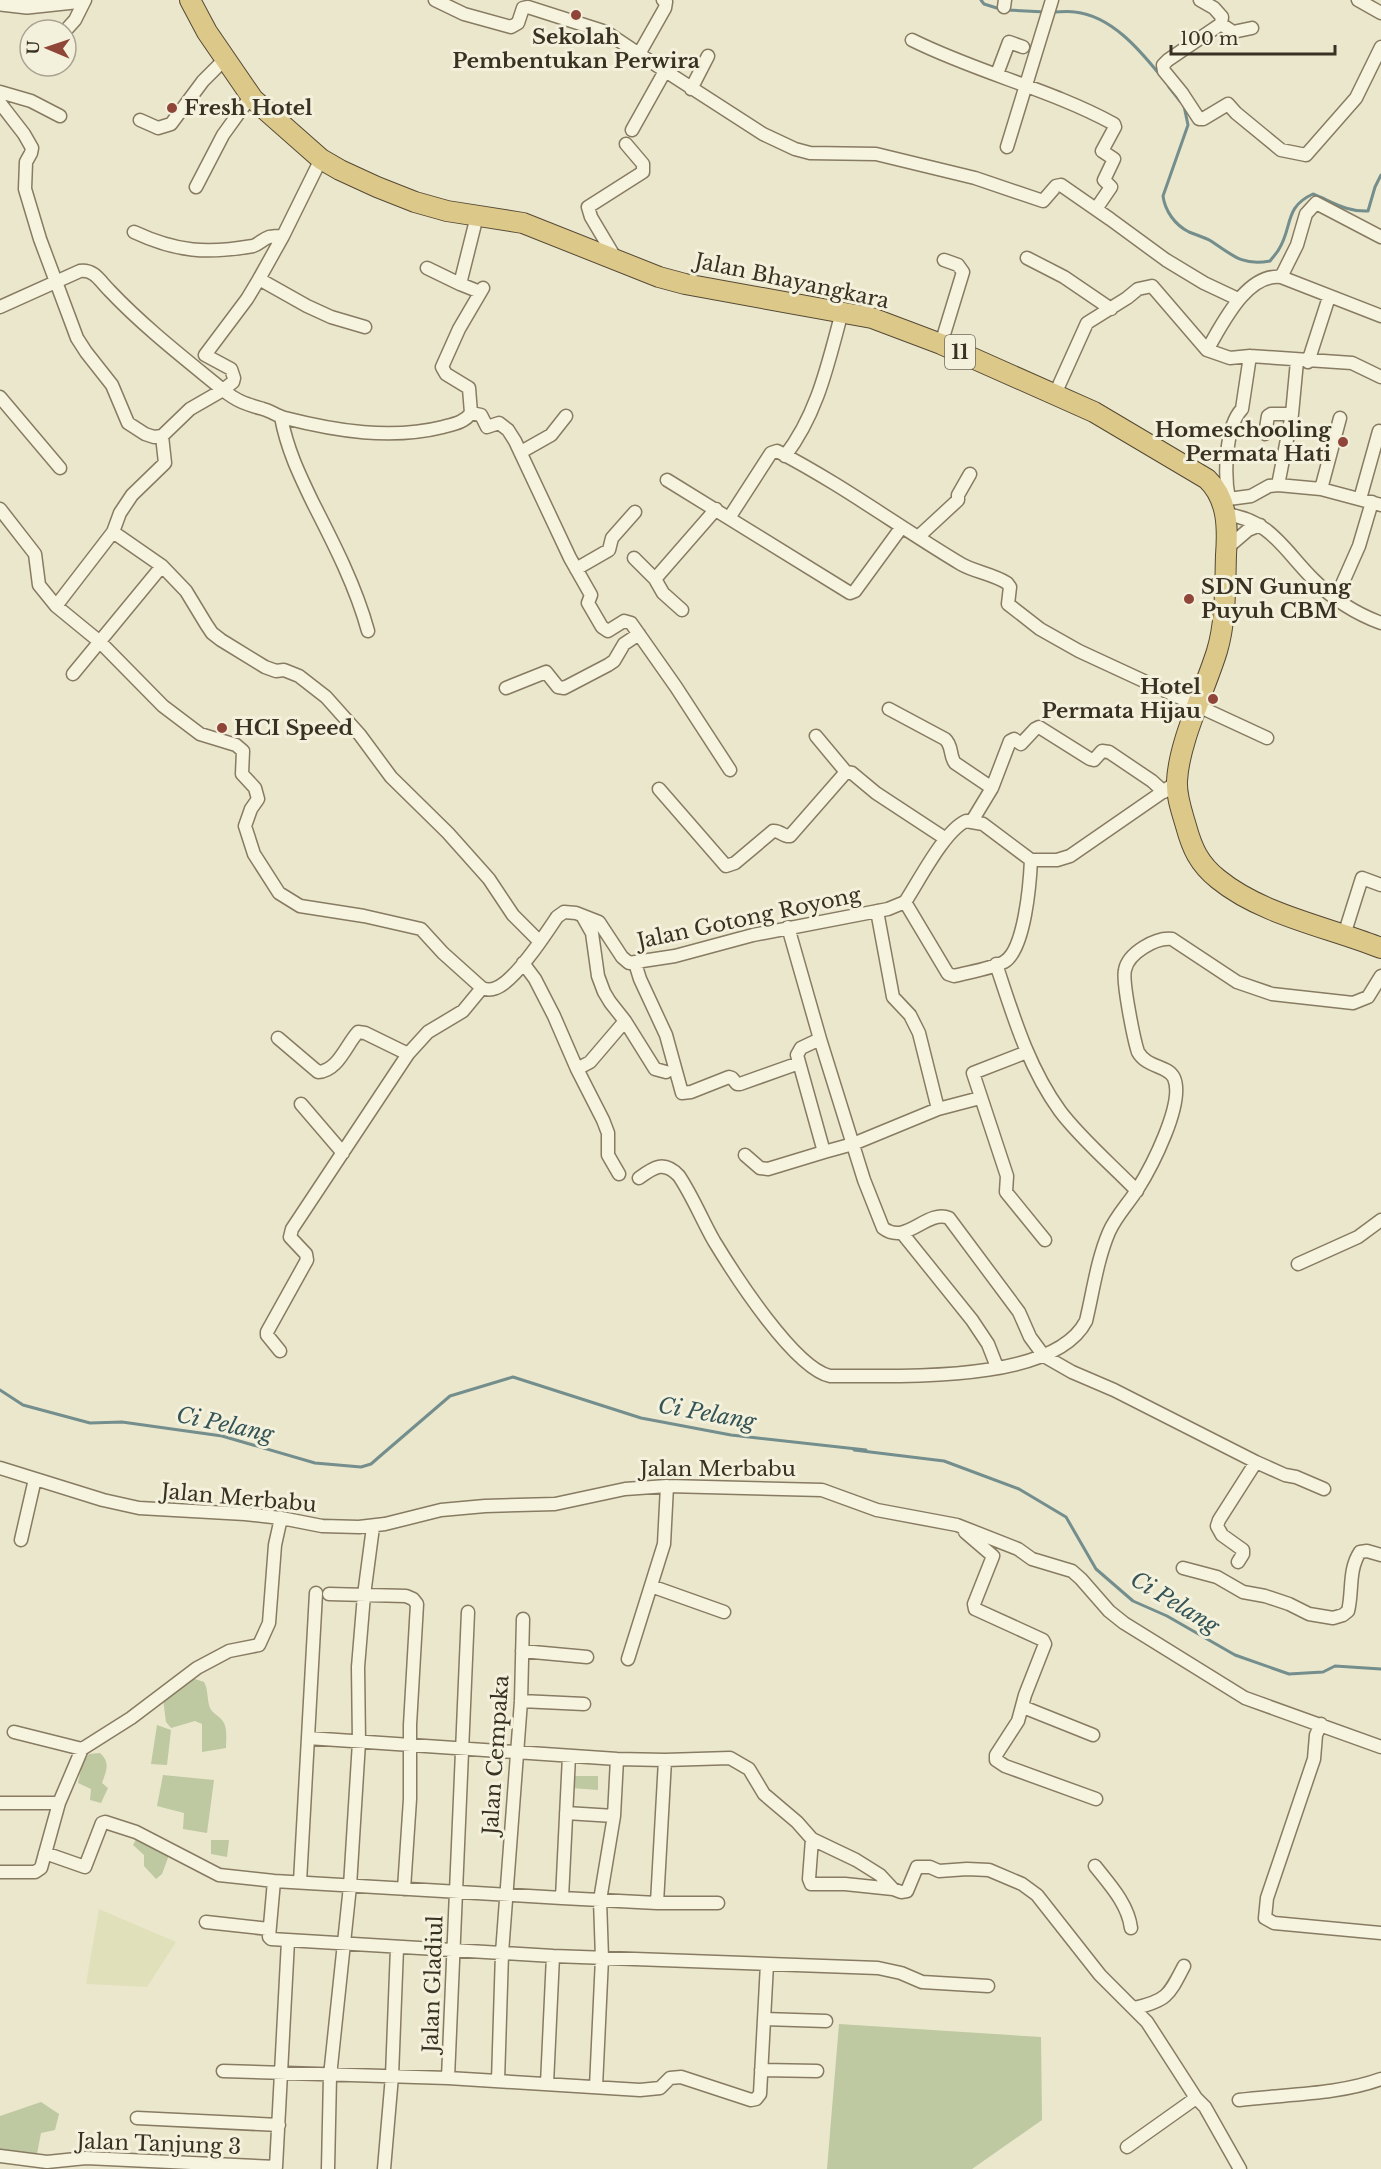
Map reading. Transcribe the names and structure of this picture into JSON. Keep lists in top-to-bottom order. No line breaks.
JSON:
{"streets":{"highway":["Jalan Bhayangkara","11"],"street":["Jalan Gotong Royong","Jalan Merbabu","Jalan Cempaka","Jalan Gladiul","Jalan Tanjung 3"]},"water":["Ci Pelang"],"places":["Sekolah Pembentukan Perwira","Fresh Hotel","Homeschooling Permata Hati","SDN Gunung Puyuh CBM","Hotel Permata Hijau","HCI Speed"],"scale_bar":"100 m","north":"left"}
